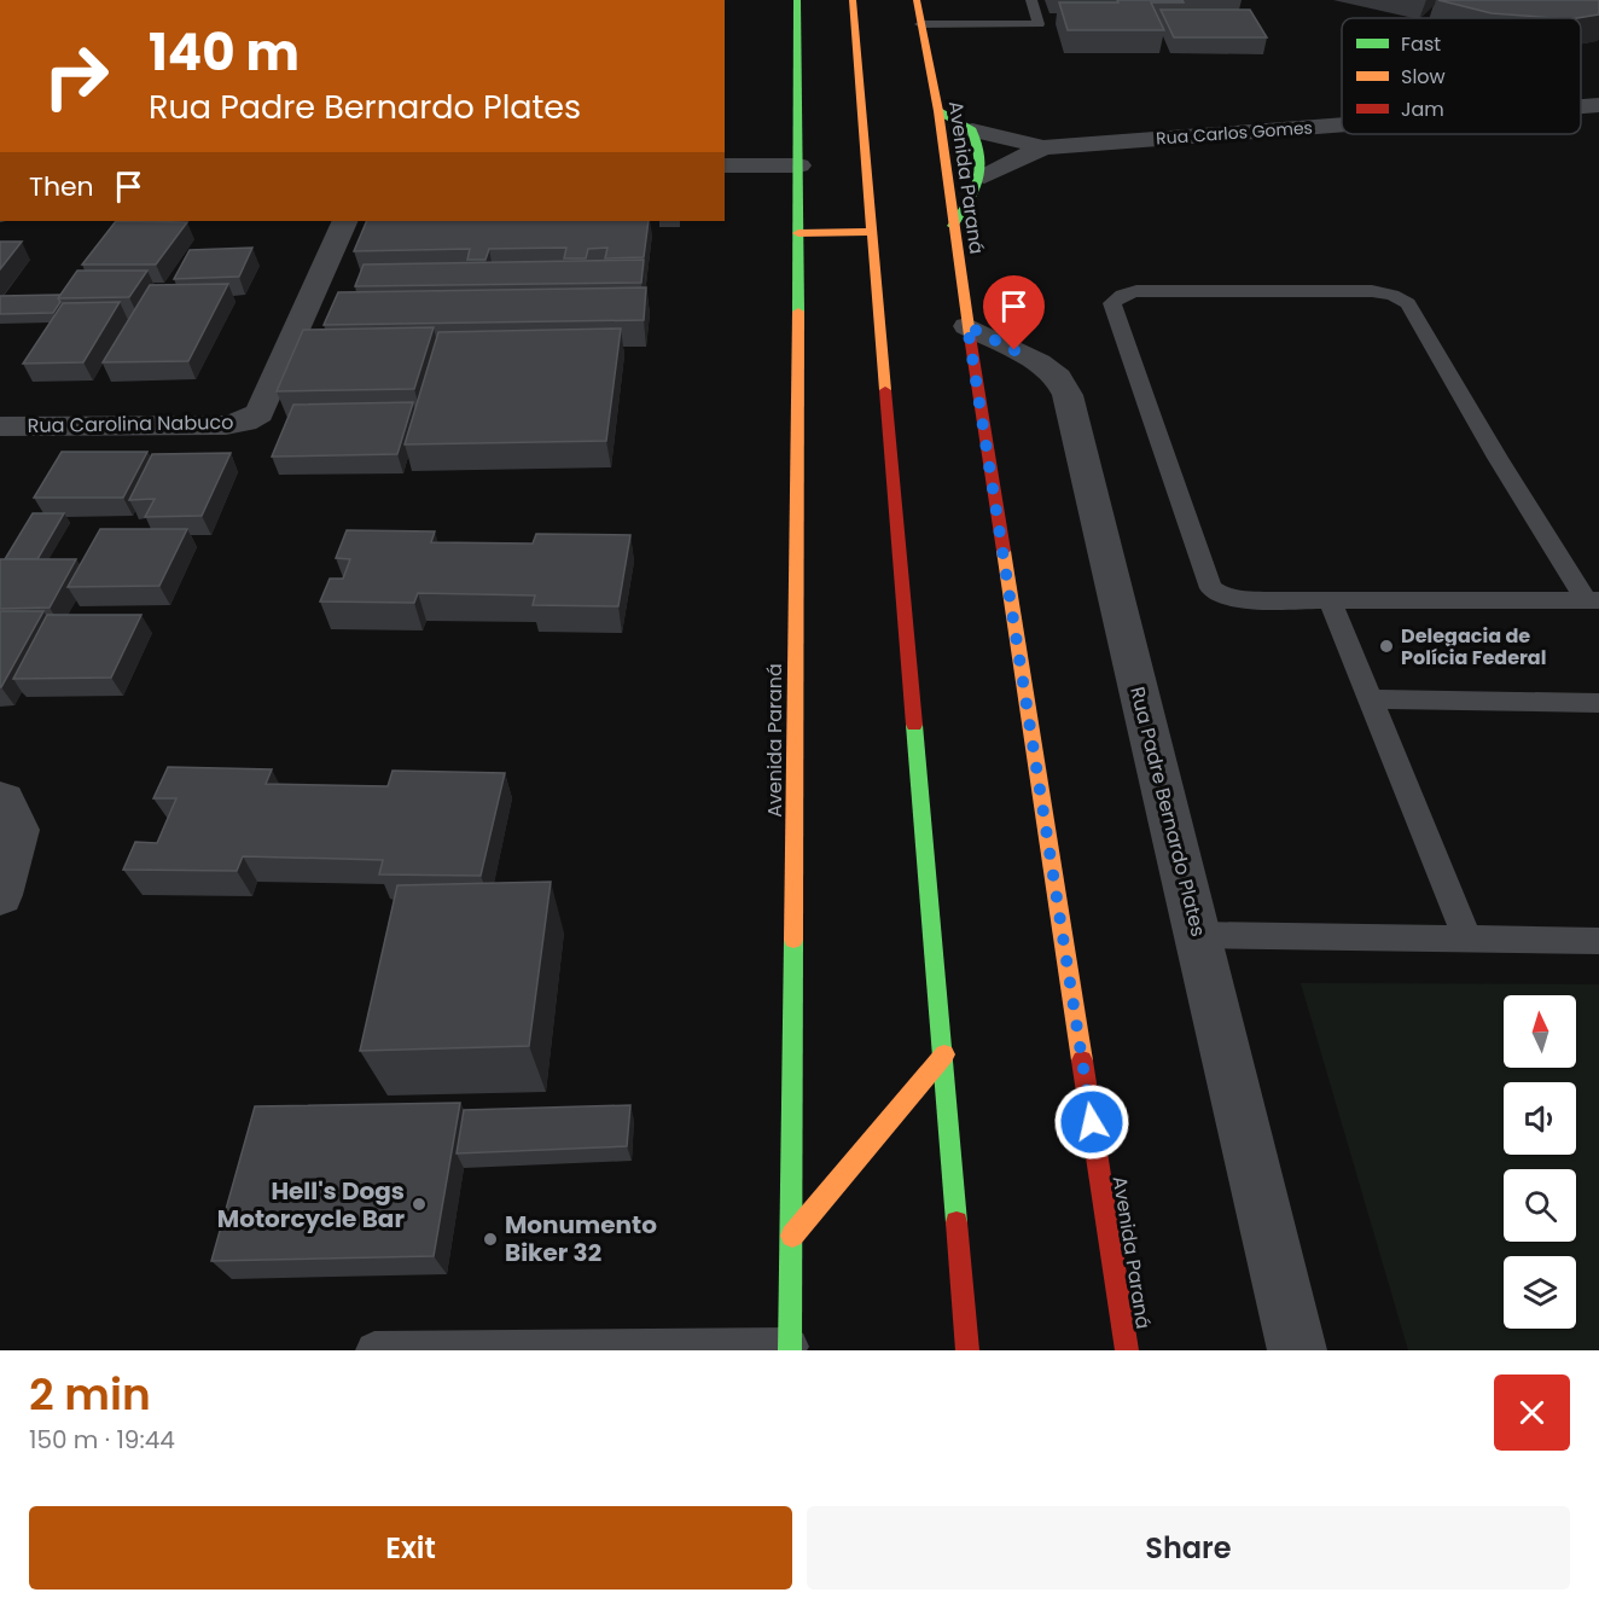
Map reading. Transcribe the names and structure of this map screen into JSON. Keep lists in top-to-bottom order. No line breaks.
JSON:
{"streets":{"main road":["Avenida Paraná"],"street":["Rua Carlos Gomes","Rua Carolina Nabuco","Rua Padre Bernardo Plates"]},"crossings":[["Avenida Paraná","Rua Padre Bernardo Plates"]],"places":["Delegacia de Polícia Federal","Hell's Dogs Motorcycle Bar","Monumento Biker 32"],"legend":["Fast","Slow","Jam"],"north":"top","page":{"turn":["140 m","Rua Padre Bernardo Plates"],"then":"Then","heading":["2 min","150 m · 19:44"],"buttons":["Exit","Share"]}}
